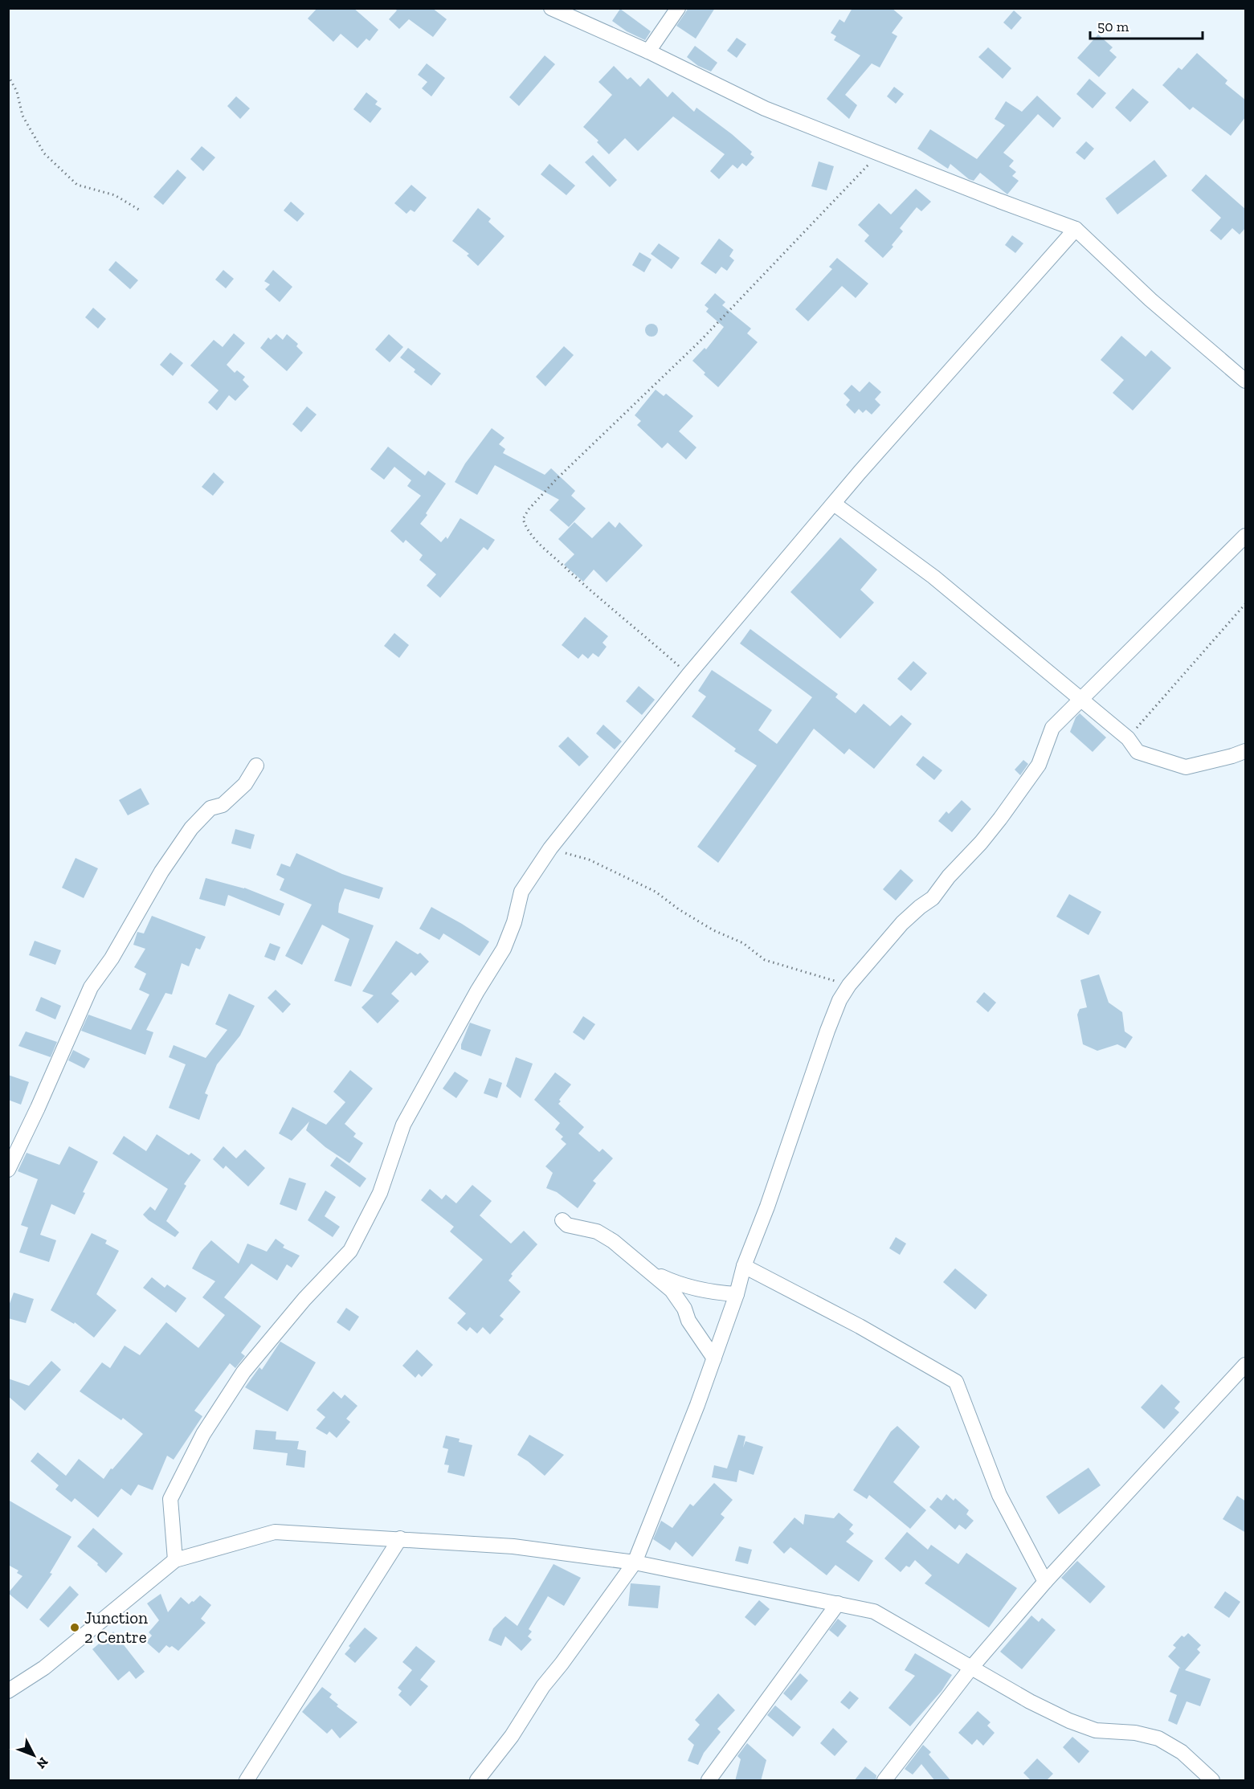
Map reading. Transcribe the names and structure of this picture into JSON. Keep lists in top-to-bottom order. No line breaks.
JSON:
{"places":["Junction 2 Centre"],"scale_bar":"50 m","north":"bottom right"}
